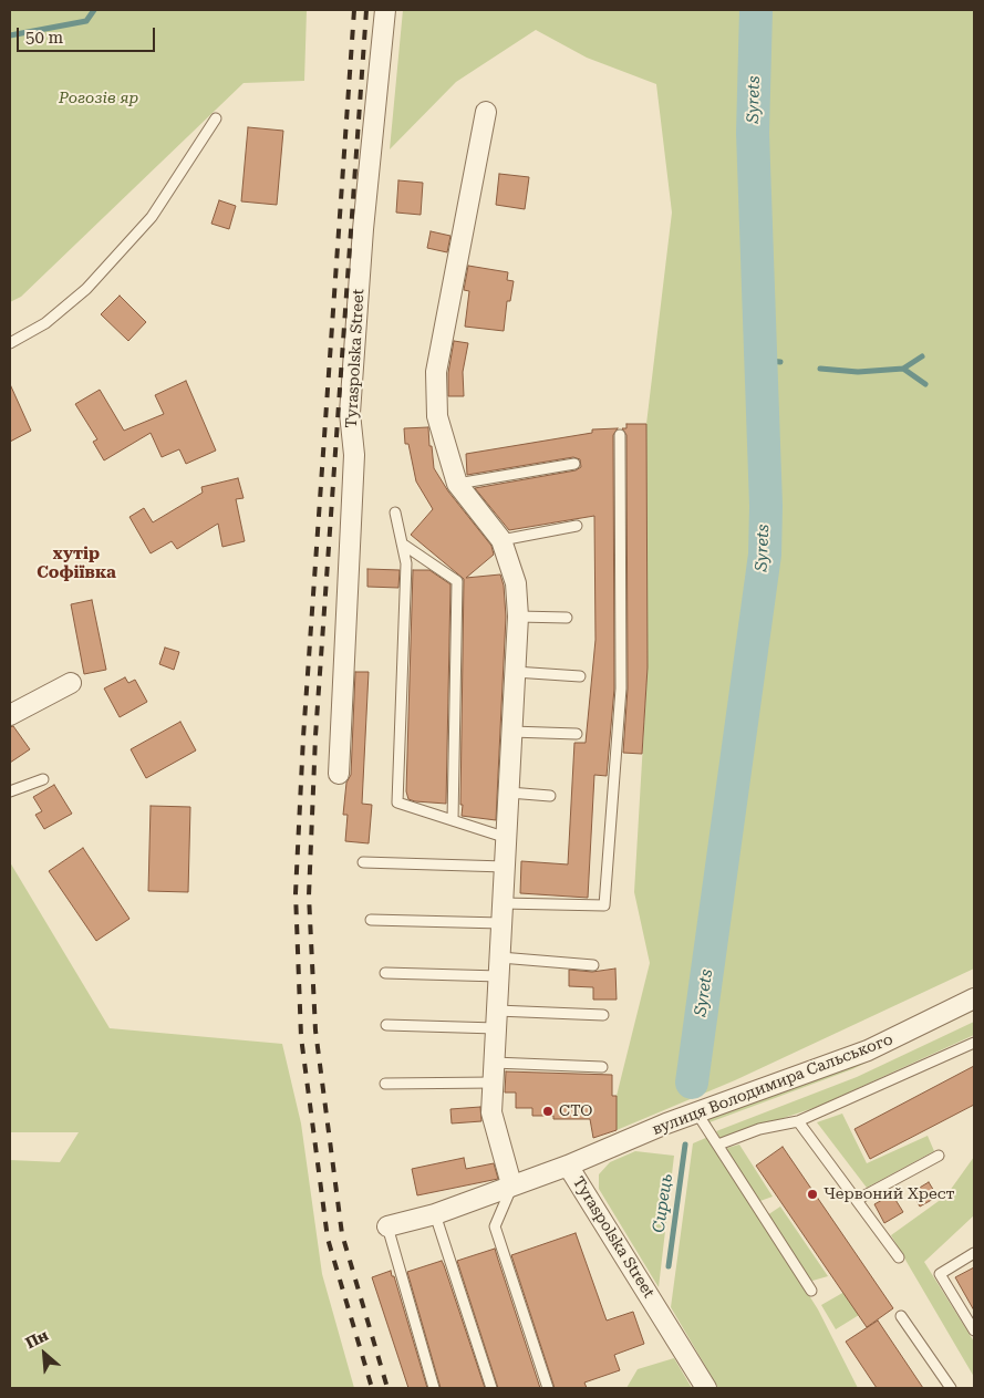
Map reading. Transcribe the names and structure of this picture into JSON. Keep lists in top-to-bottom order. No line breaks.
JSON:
{"streets":{"street":["Tyraspolska Street","вулиця Володимира Сальського"]},"crossings":[["Tyraspolska Street","вулиця Володимира Сальського"]],"districts":["хутір Софіївка"],"water":["Syrets","Сирець"],"parks":["Рогозів яр"],"places":["СТО","Червоний Хрест"],"scale_bar":"50 m","north":"top left"}
